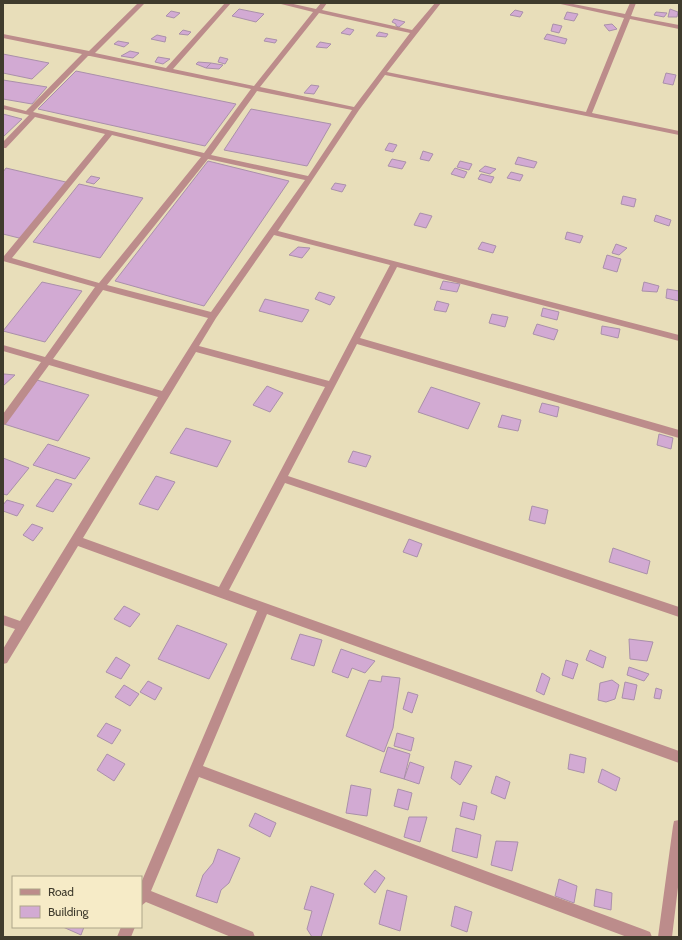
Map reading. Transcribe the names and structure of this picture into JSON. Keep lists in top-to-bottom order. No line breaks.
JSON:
{"legend":["Road","Building"]}
